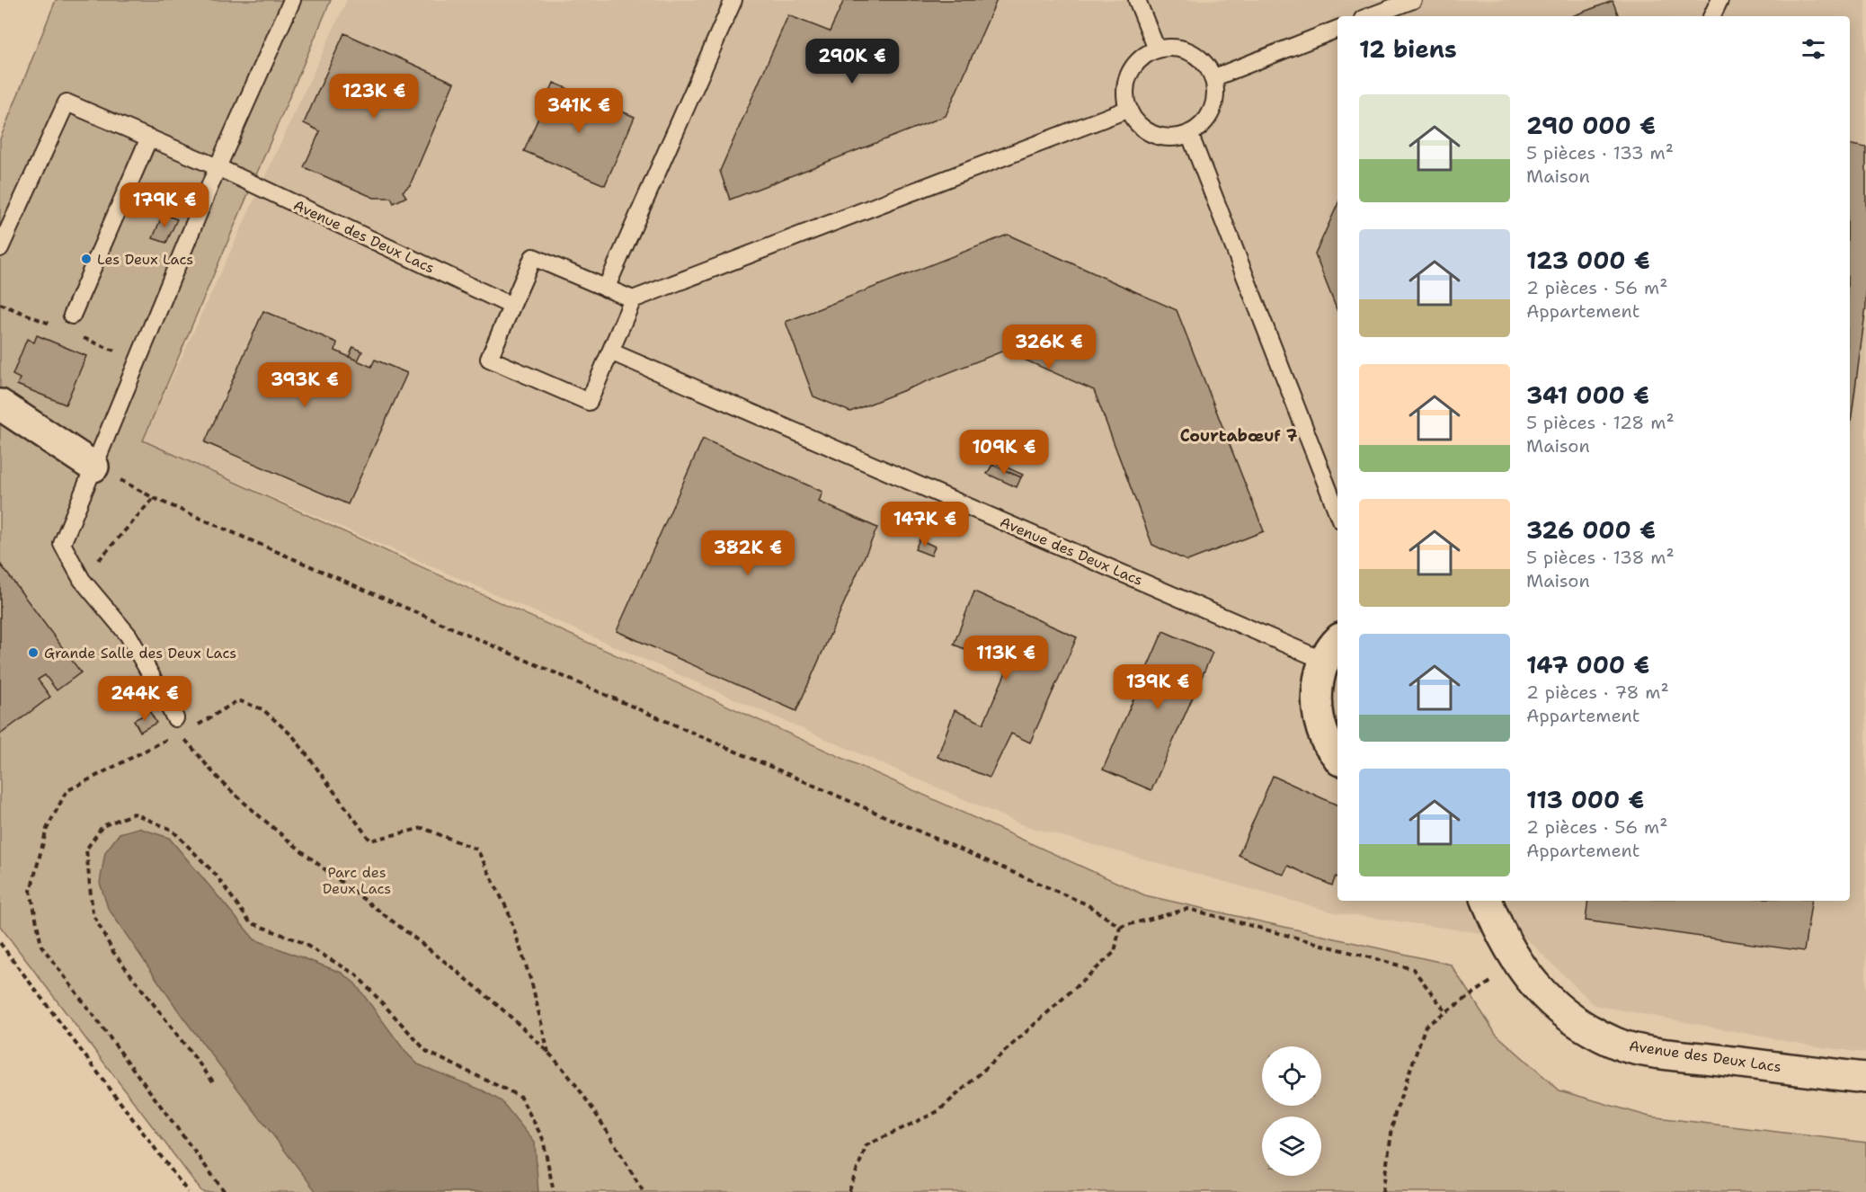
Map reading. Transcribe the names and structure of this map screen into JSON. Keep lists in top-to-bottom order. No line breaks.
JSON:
{"streets":{"street":["Avenue des Deux Lacs"]},"districts":["Courtabœuf 7"],"parks":["Parc des Deux Lacs"],"places":["Les Deux Lacs","Grande Salle des Deux Lacs"],"page":{"heading":"12 biens","price":["290K €","123K €","341K €","179K €","326K €","393K €","109K €","147K €","382K €","113K €","139K €","244K €"],"list":[{"name":"290 000 €","note":"5 pièces · 133 m² · Maison"},{"name":"123 000 €","note":"2 pièces · 56 m² · Appartement"},{"name":"341 000 €","note":"5 pièces · 128 m² · Maison"},{"name":"326 000 €","note":"5 pièces · 138 m² · Maison"},{"name":"147 000 €","note":"2 pièces · 78 m² · Appartement"},{"name":"113 000 €","note":"2 pièces · 56 m² · Appartement"}]}}
